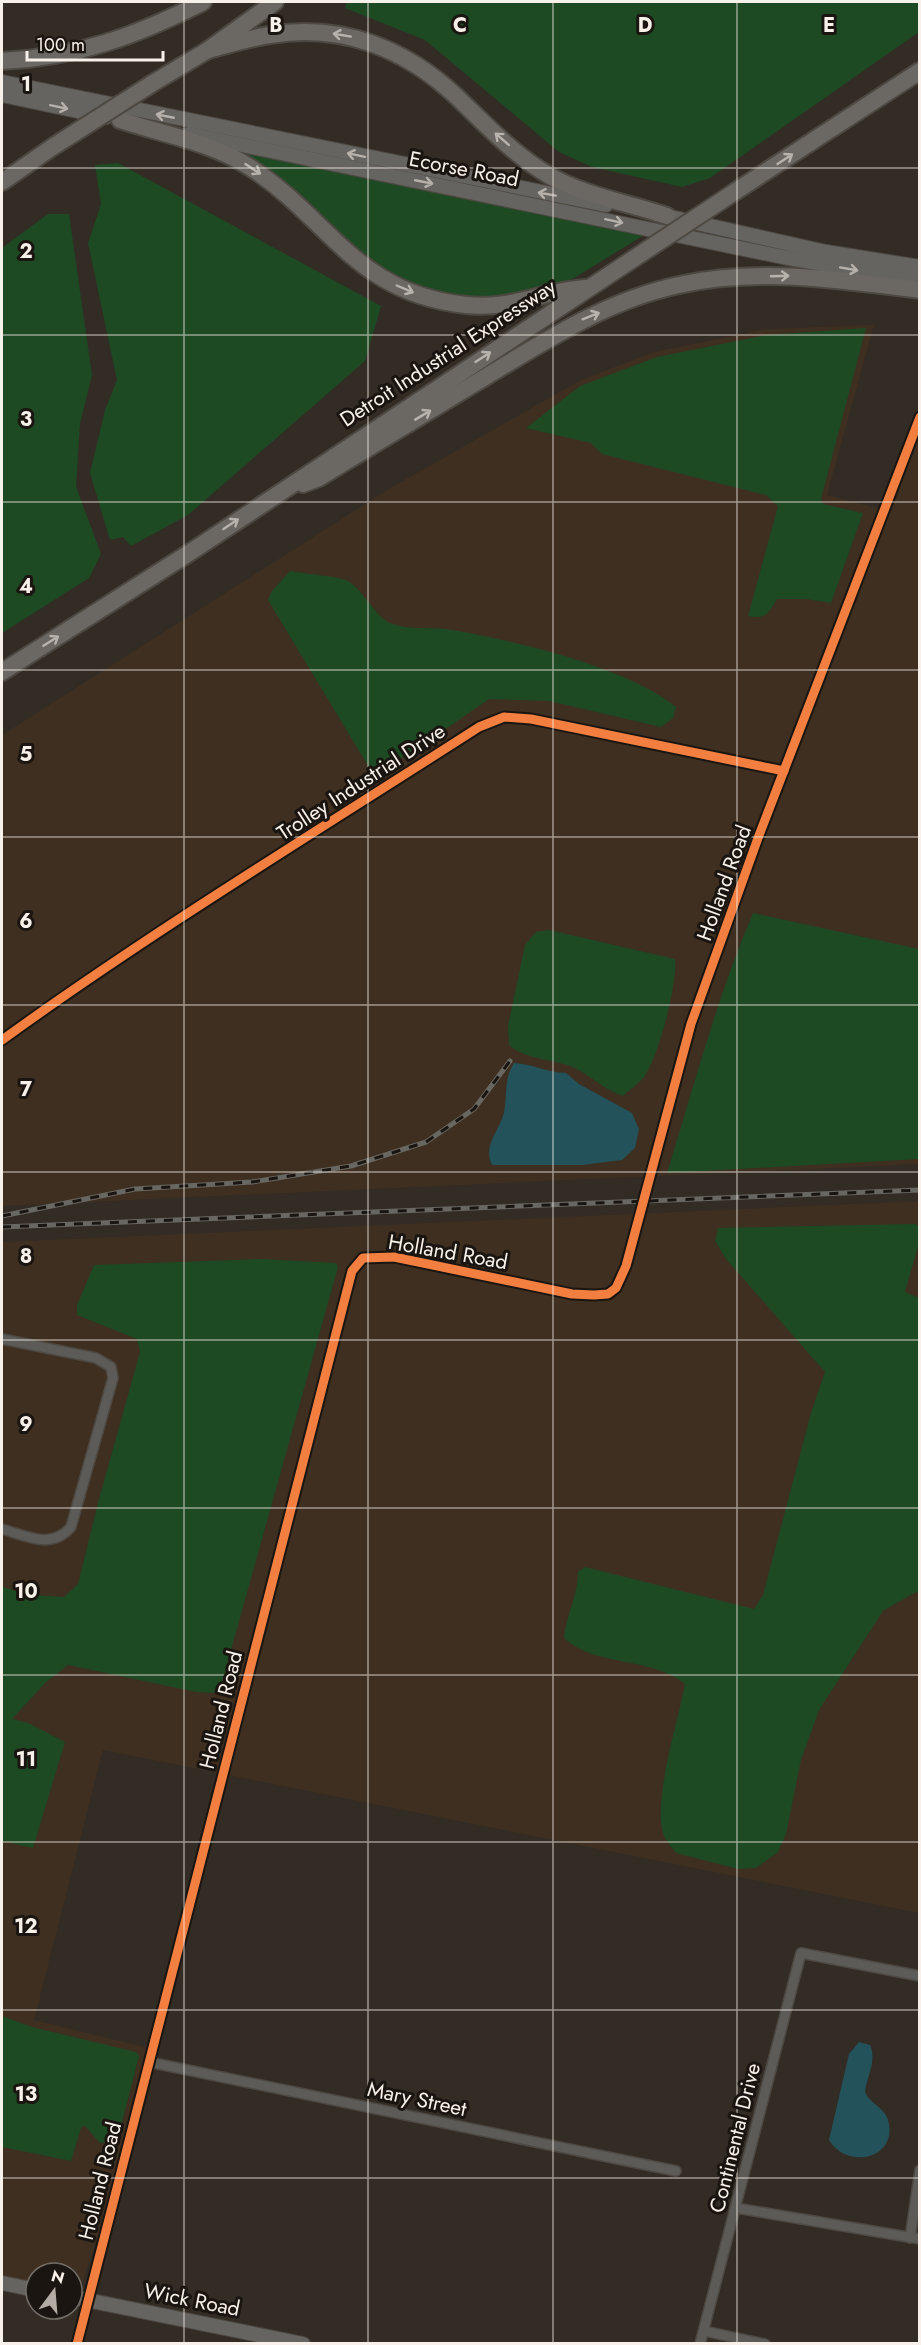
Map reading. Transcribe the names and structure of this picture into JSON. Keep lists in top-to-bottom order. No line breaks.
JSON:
{"streets":{"highway":["Detroit Industrial Expressway"],"main road":["Ecorse Road","Wick Road"],"street":["Trolley Industrial Drive","Holland Road","Mary Street","Continental Drive"]},"crossings":[["Trolley Industrial Drive","Holland Road"],["Holland Road","Mary Street"],["Holland Road","Wick Road"]],"scale_bar":"100 m","north":"top","grid":{"columns":["B","C","D","E"],"rows":["1","2","3","4","5","6","7","8","9","10","11","12","13"]}}
